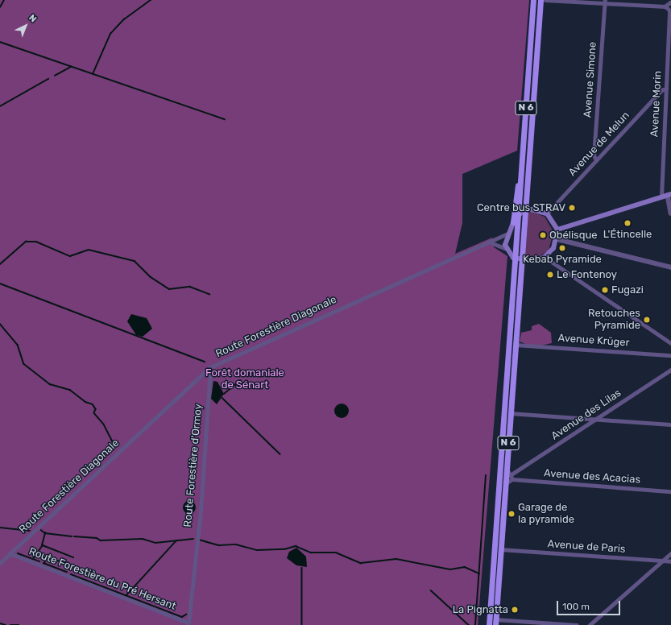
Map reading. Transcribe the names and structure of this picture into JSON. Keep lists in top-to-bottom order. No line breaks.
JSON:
{"streets":{"main road":["N 6"],"street":["Avenue Simone","Avenue Morin","Avenue de Melun","Route Forestière Diagonale","Avenue Krüger","Avenue des Lilas","Route Forestière d'Ormoy","Avenue des Acacias","Avenue de Paris","Route Forestière du Pré Hersant"]},"crossings":[["Avenue Simone","Avenue de Melun"],["Avenue Morin","Avenue de Melun"],["N 6","Avenue Krüger"],["N 6","Avenue de Paris"],["Route Forestière Diagonale","Route Forestière d'Ormoy"],["Route Forestière Diagonale","Route Forestière du Pré Hersant"],["Route Forestière d'Ormoy","Route Forestière du Pré Hersant"]],"parks":["Forêt domaniale de Sénart"],"places":["Centre bus STRAV","L'Étincelle","Obélisque","Kebab Pyramide","Le Fontenoy","Fugazi","Retouches Pyramide","Garage de la pyramide","La Pignatta"],"scale_bar":"100 m","north":"top right"}
